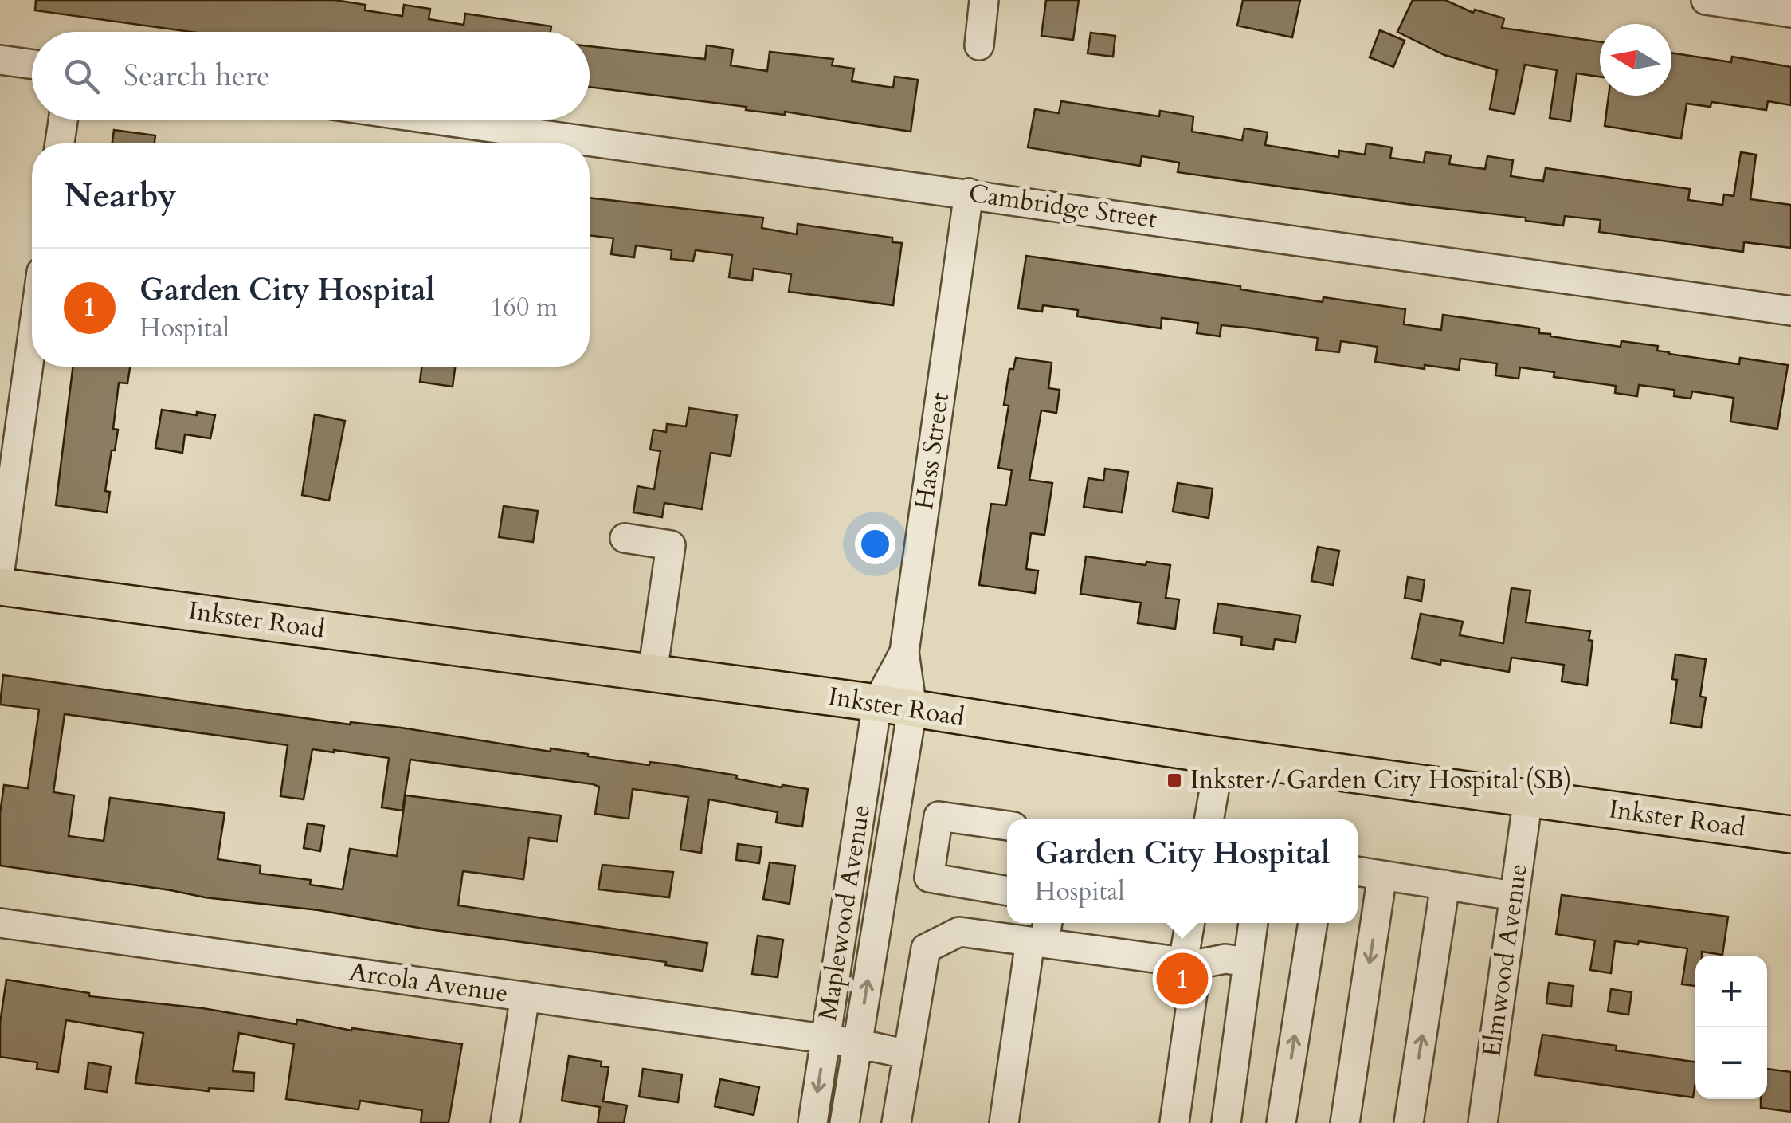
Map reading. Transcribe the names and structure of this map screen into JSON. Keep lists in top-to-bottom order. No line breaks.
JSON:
{"streets":{"main road":["Inkster Road"],"street":["Cambridge Street","Hass Street","Maplewood Avenue","Elmwood Avenue","Arcola Avenue"]},"crossings":[["Cambridge Street","Hass Street"],["Hass Street","Inkster Road"],["Hass Street","Maplewood Avenue"],["Inkster Road","Maplewood Avenue"],["Inkster Road","Elmwood Avenue"],["Maplewood Avenue","Arcola Avenue"]],"places":{"transit":["Inkster / Garden City Hospital (SB)"]},"north":"left","page":{"search":"Search here","heading":"Nearby","list":[{"mark":"1","name":"Garden City Hospital","note":"Hospital","value":"160 m"}],"popup":["Garden City Hospital","Hospital"],"pins":"1","map_buttons":["+","−"]}}
